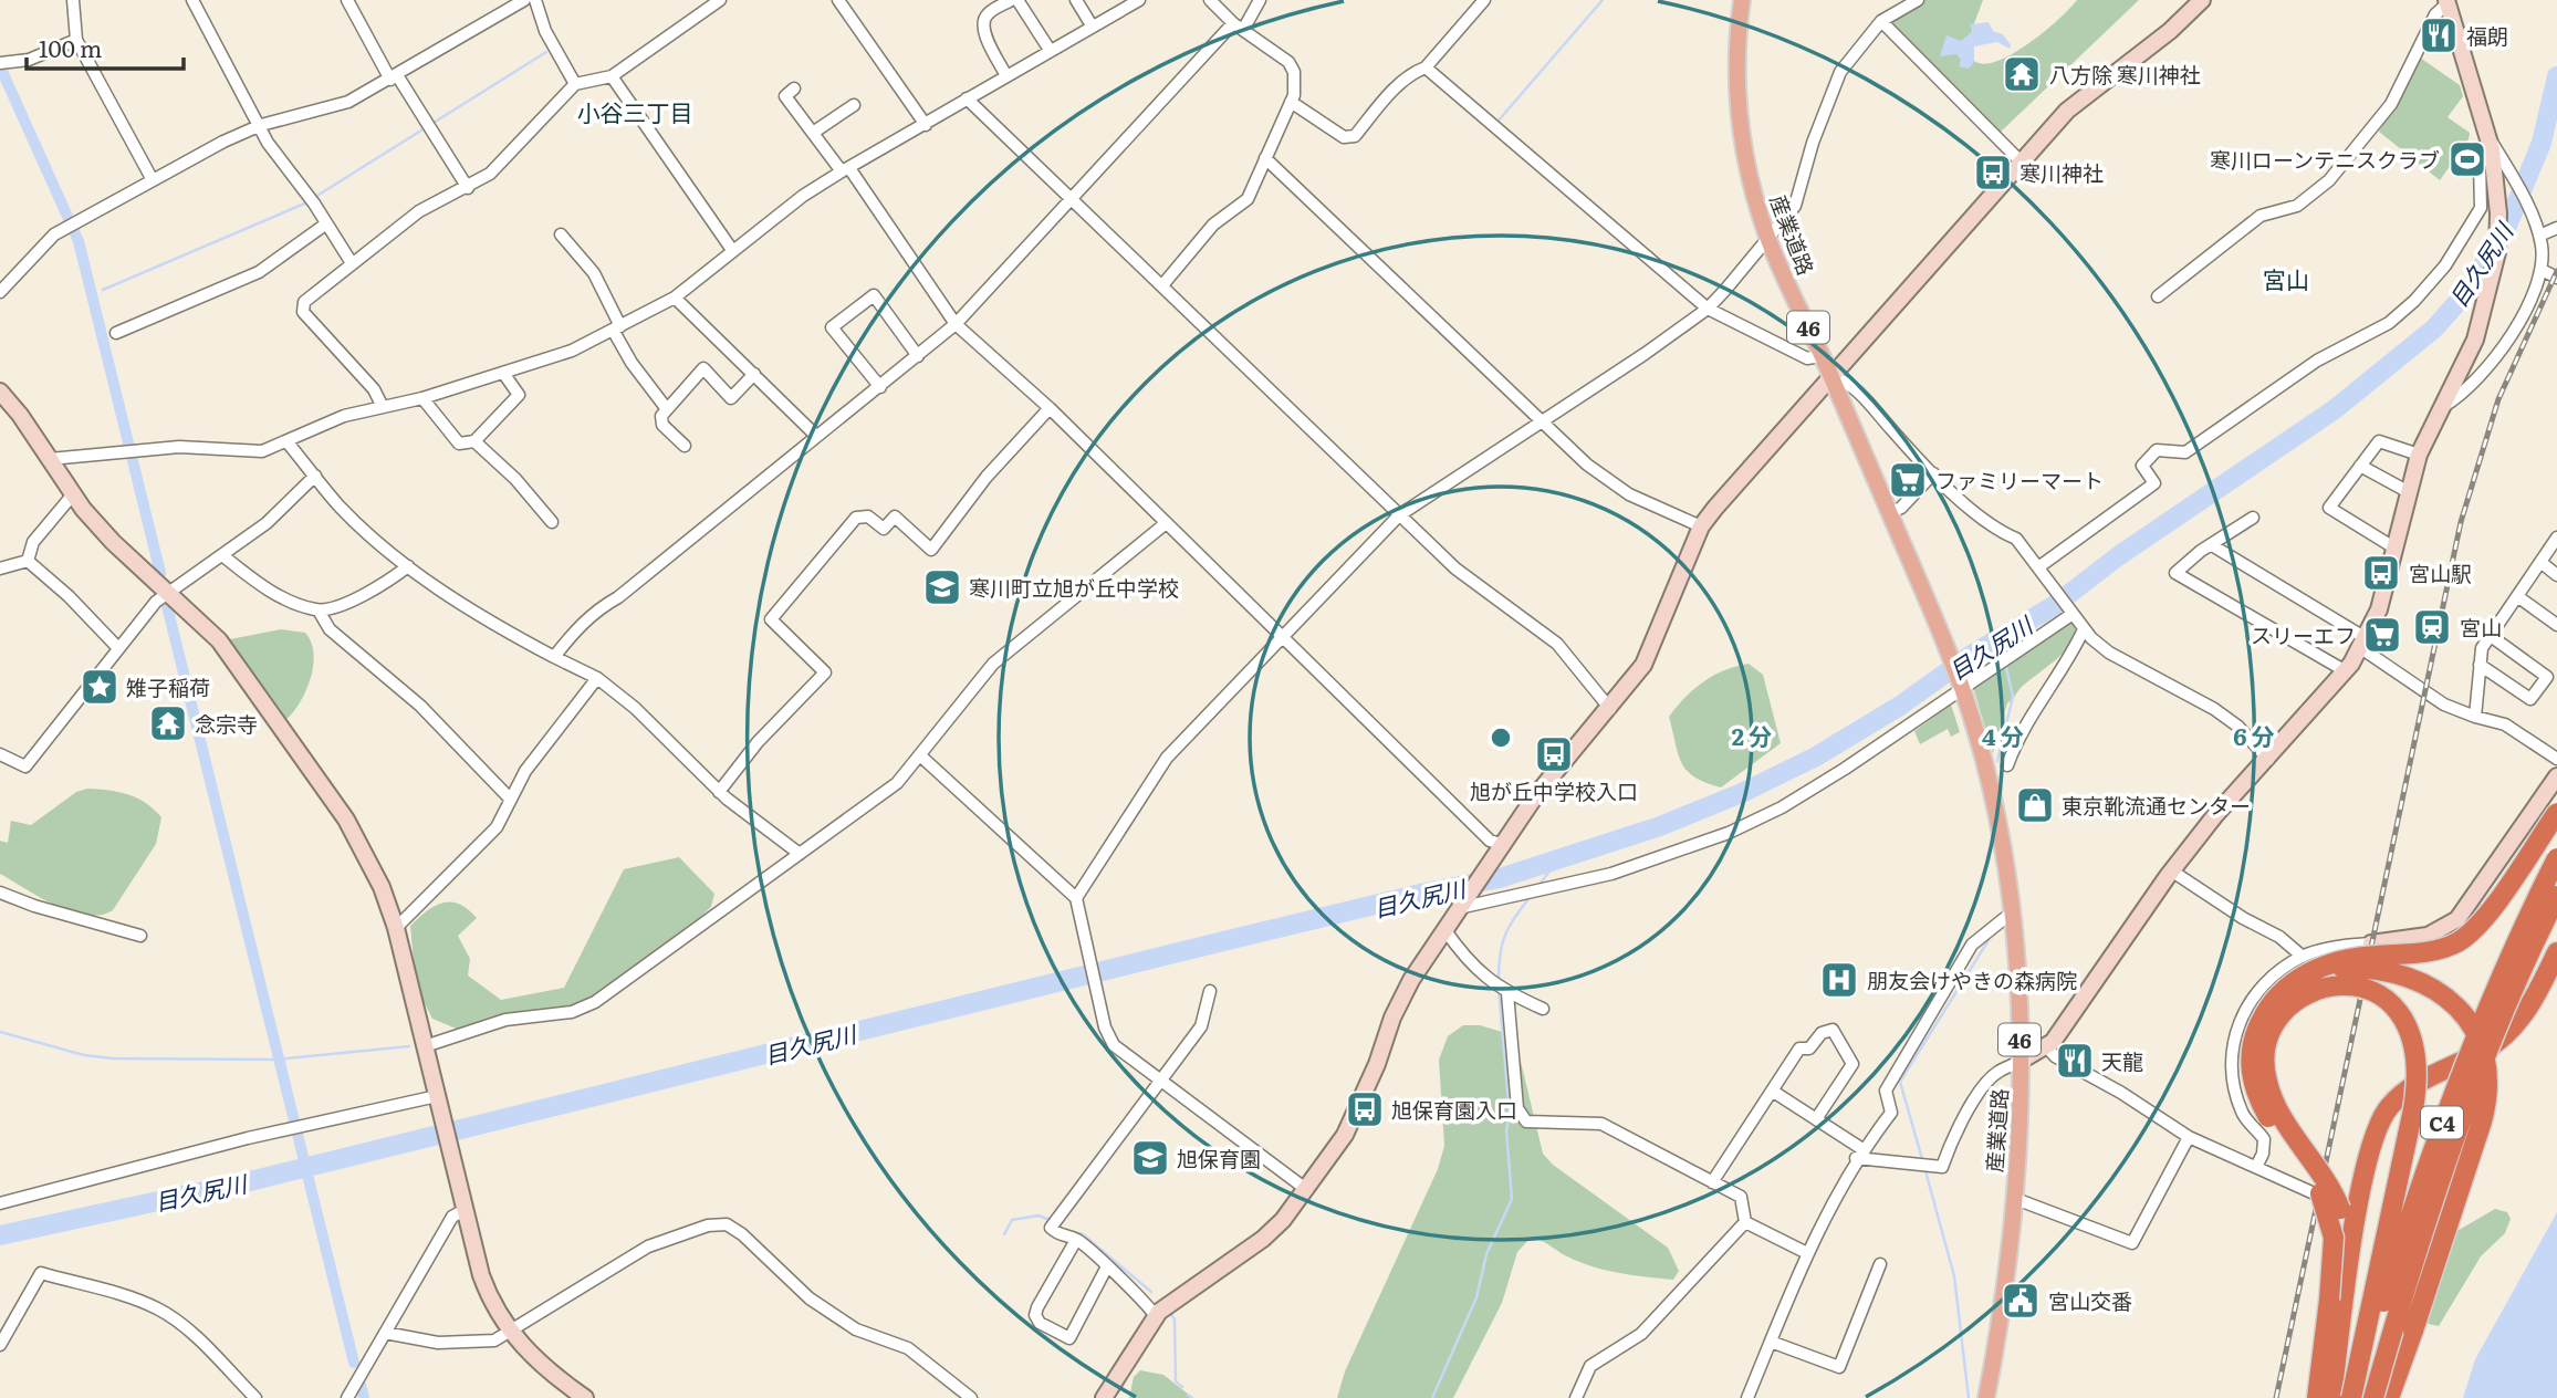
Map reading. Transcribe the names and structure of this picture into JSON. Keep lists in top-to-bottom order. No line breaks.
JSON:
{"streets":{"highway":["C4"],"main road":["産業道路","46"]},"districts":["小谷三丁目","宮山"],"water":["目久尻川"],"places":{"restaurant":["福朗","天龍"],"temple":["八方除 寒川神社","念宗寺"],"sports":["寒川ローンテニスクラブ"],"bus stop":["寒川神社","宮山駅","旭が丘中学校入口","旭保育園入口"],"supermarket":["ファミリーマート","スリーエフ"],"school or university":["寒川町立旭が丘中学校","旭保育園"],"station":["宮山"],"place":["雉子稲荷"],"shop":["東京靴流通センター"],"hospital":["朋友会けやきの森病院"],"public building":["宮山交番"]},"scale_bar":"100 m","rings":["2 分","4 分","6 分"]}
